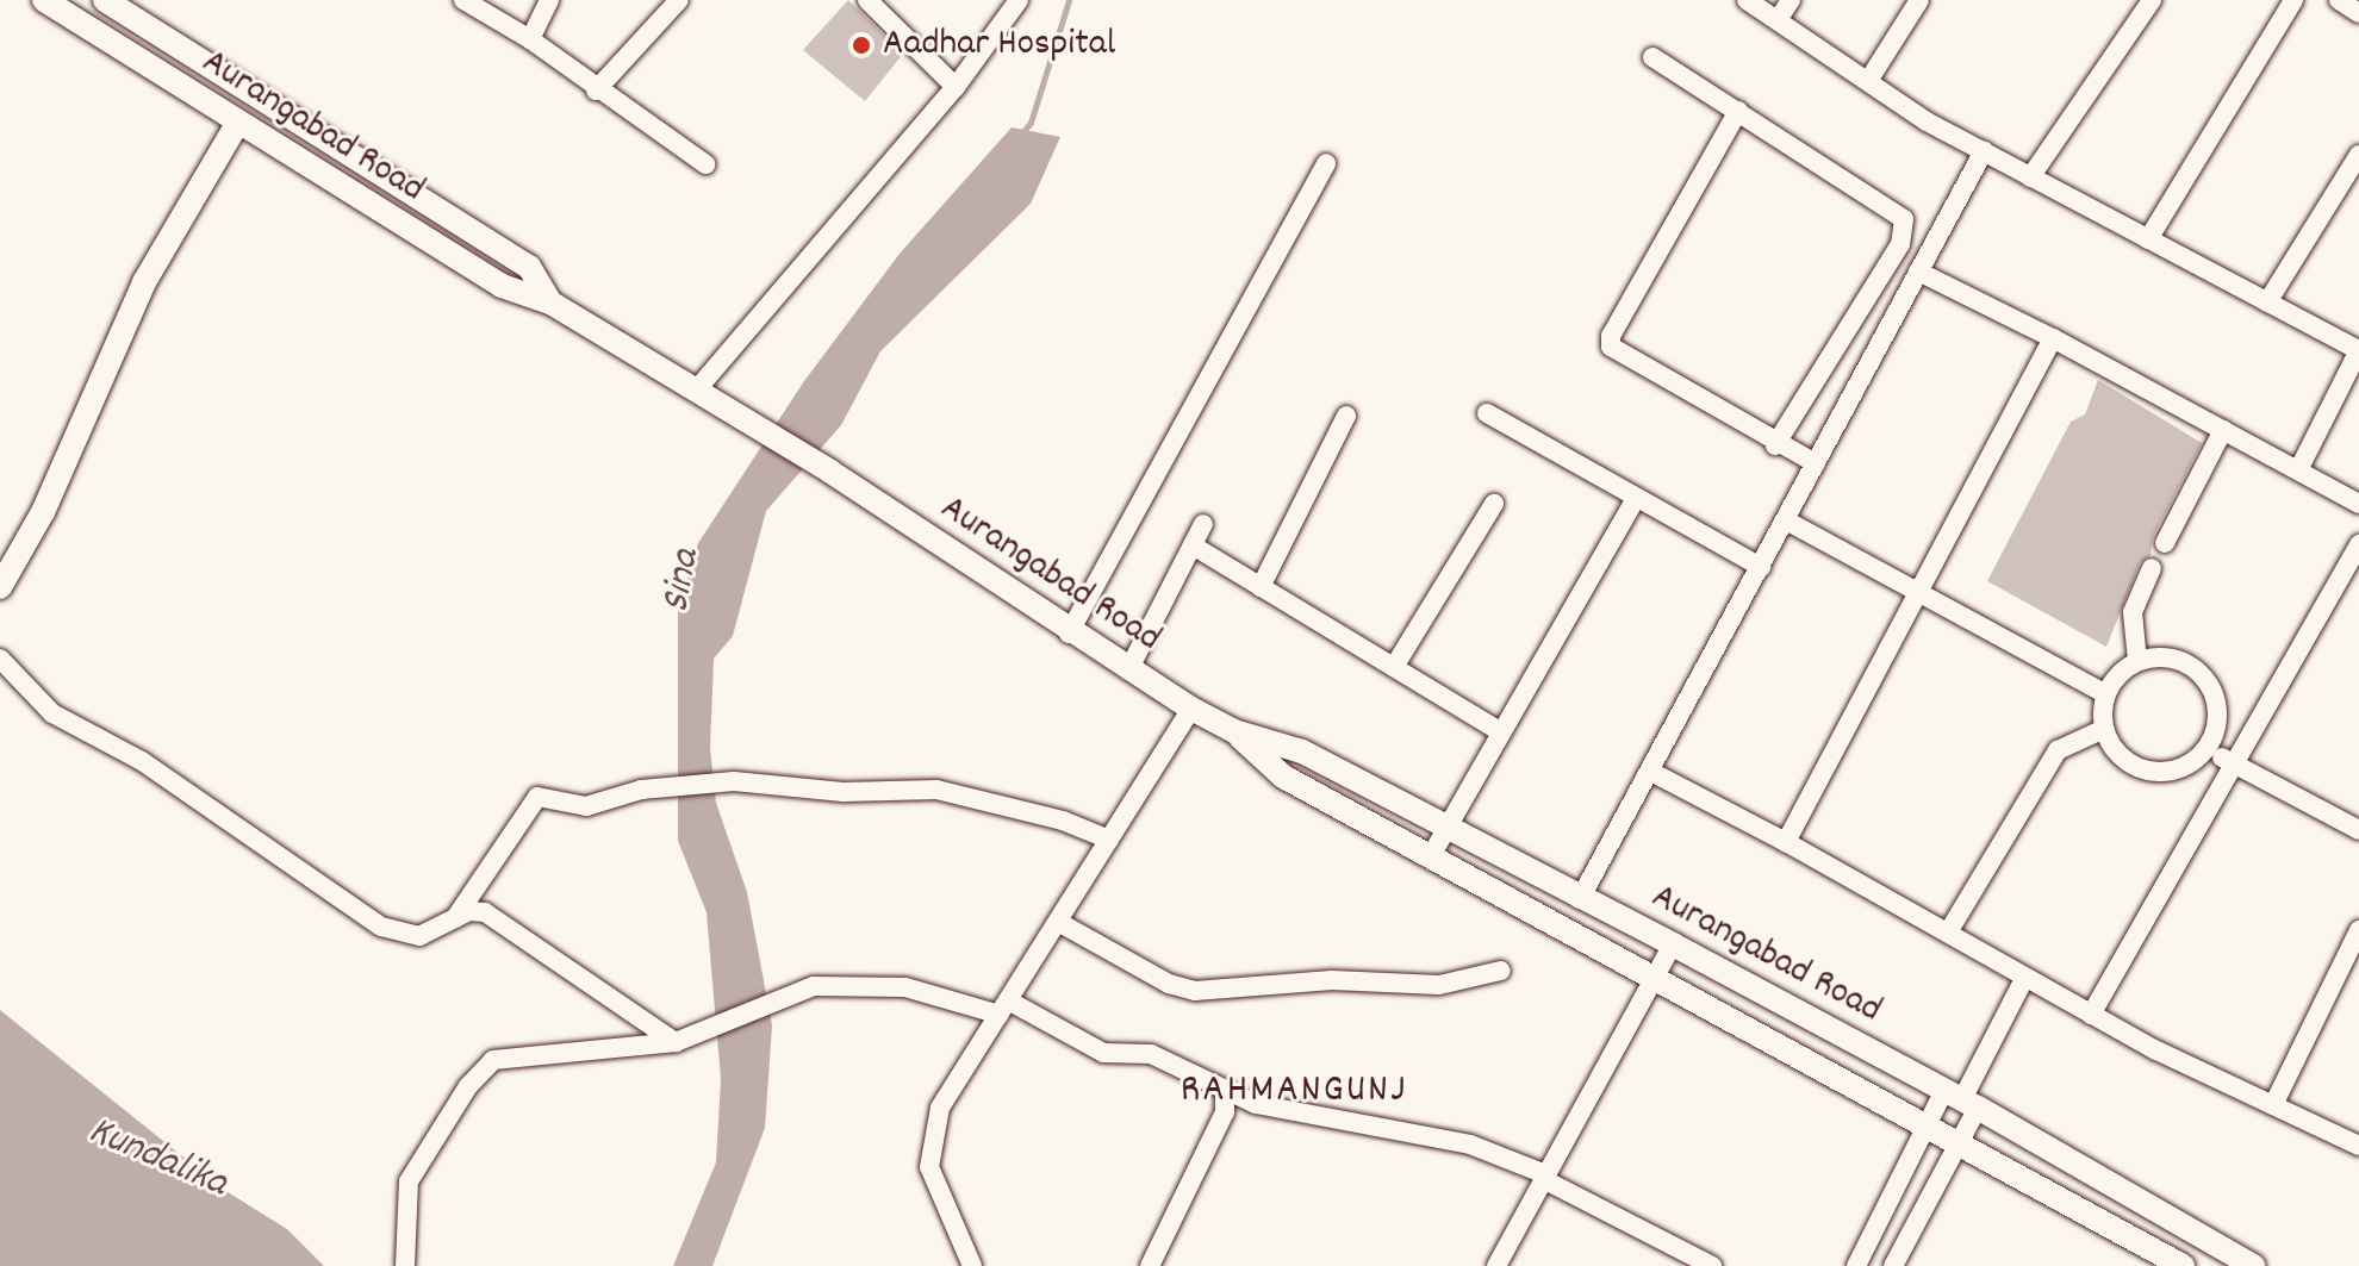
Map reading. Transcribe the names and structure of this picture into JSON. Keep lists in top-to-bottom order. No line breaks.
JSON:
{"streets":{"main road":["Aurangabad Road"]},"districts":["RAHMANGUNJ"],"water":["Sina","Kundalika"],"places":["Aadhar Hospital"]}
